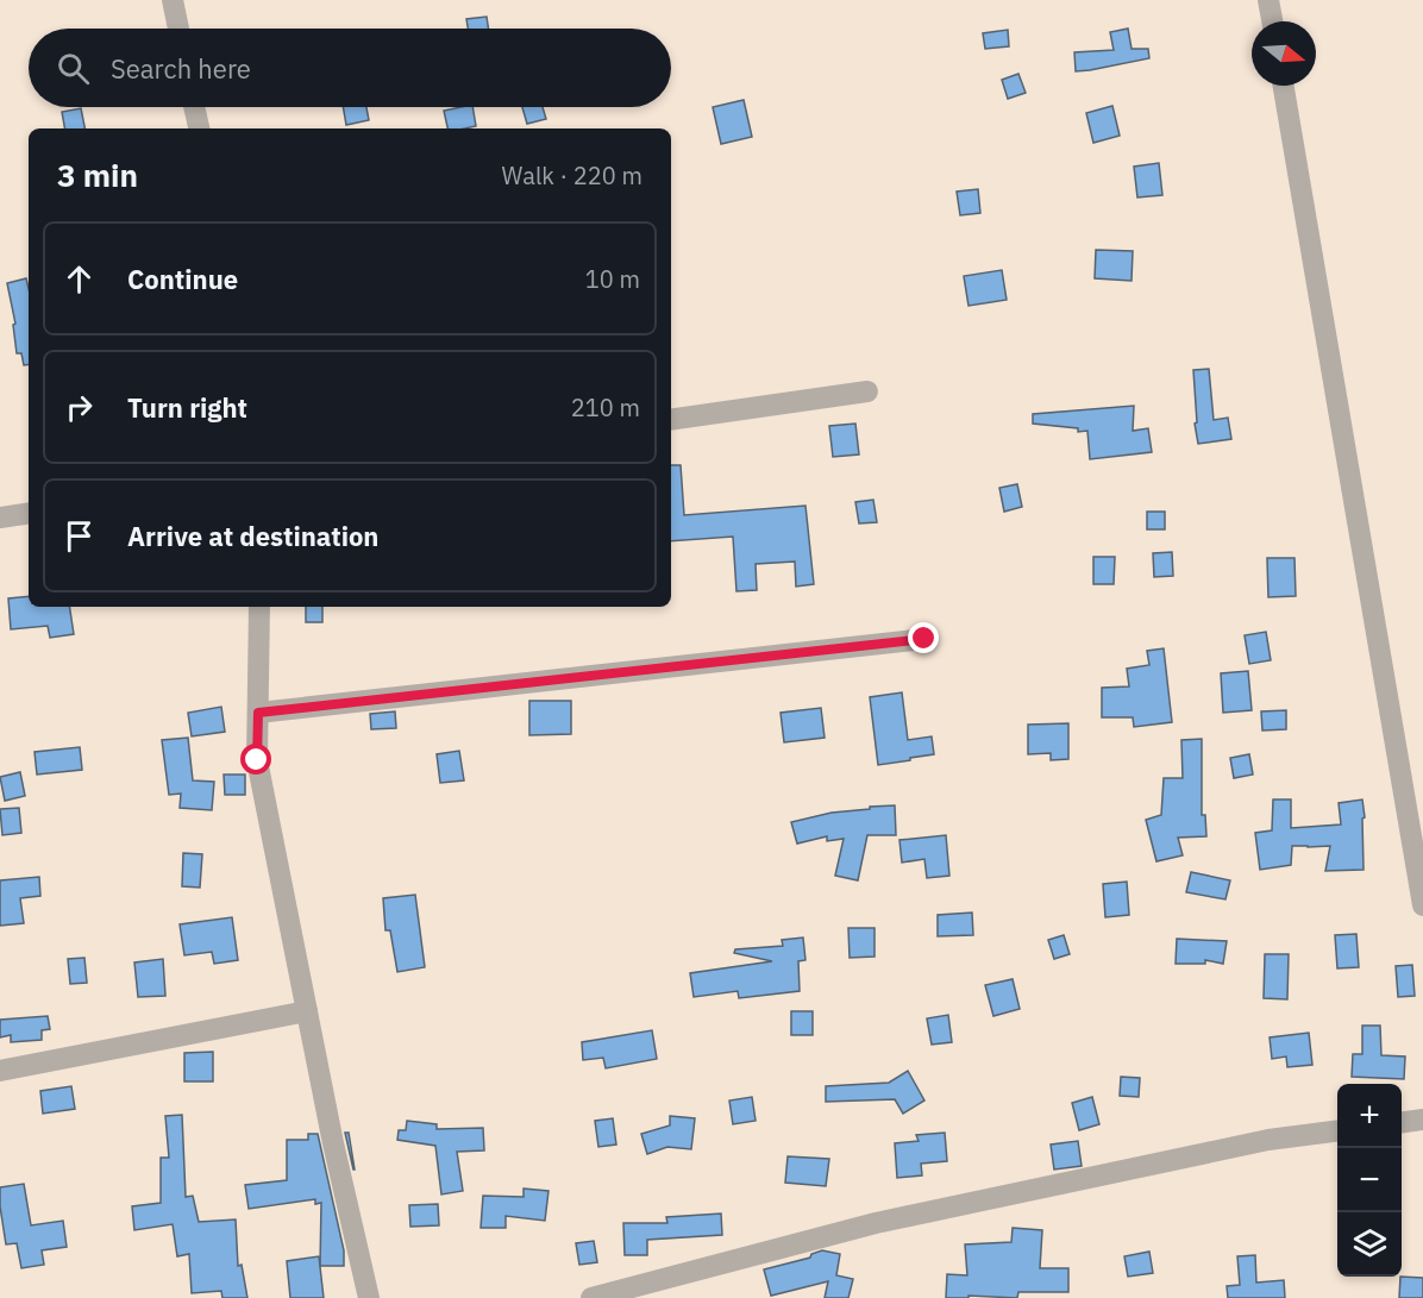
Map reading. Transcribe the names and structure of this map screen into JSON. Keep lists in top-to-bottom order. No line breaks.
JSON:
{"north":"right","page":{"search":"Search here","heading":["3 min","Walk · 220 m"],"list":[["Continue","10 m"],["Turn right","210 m"],"Arrive at destination"],"map_buttons":["+","−"]}}
